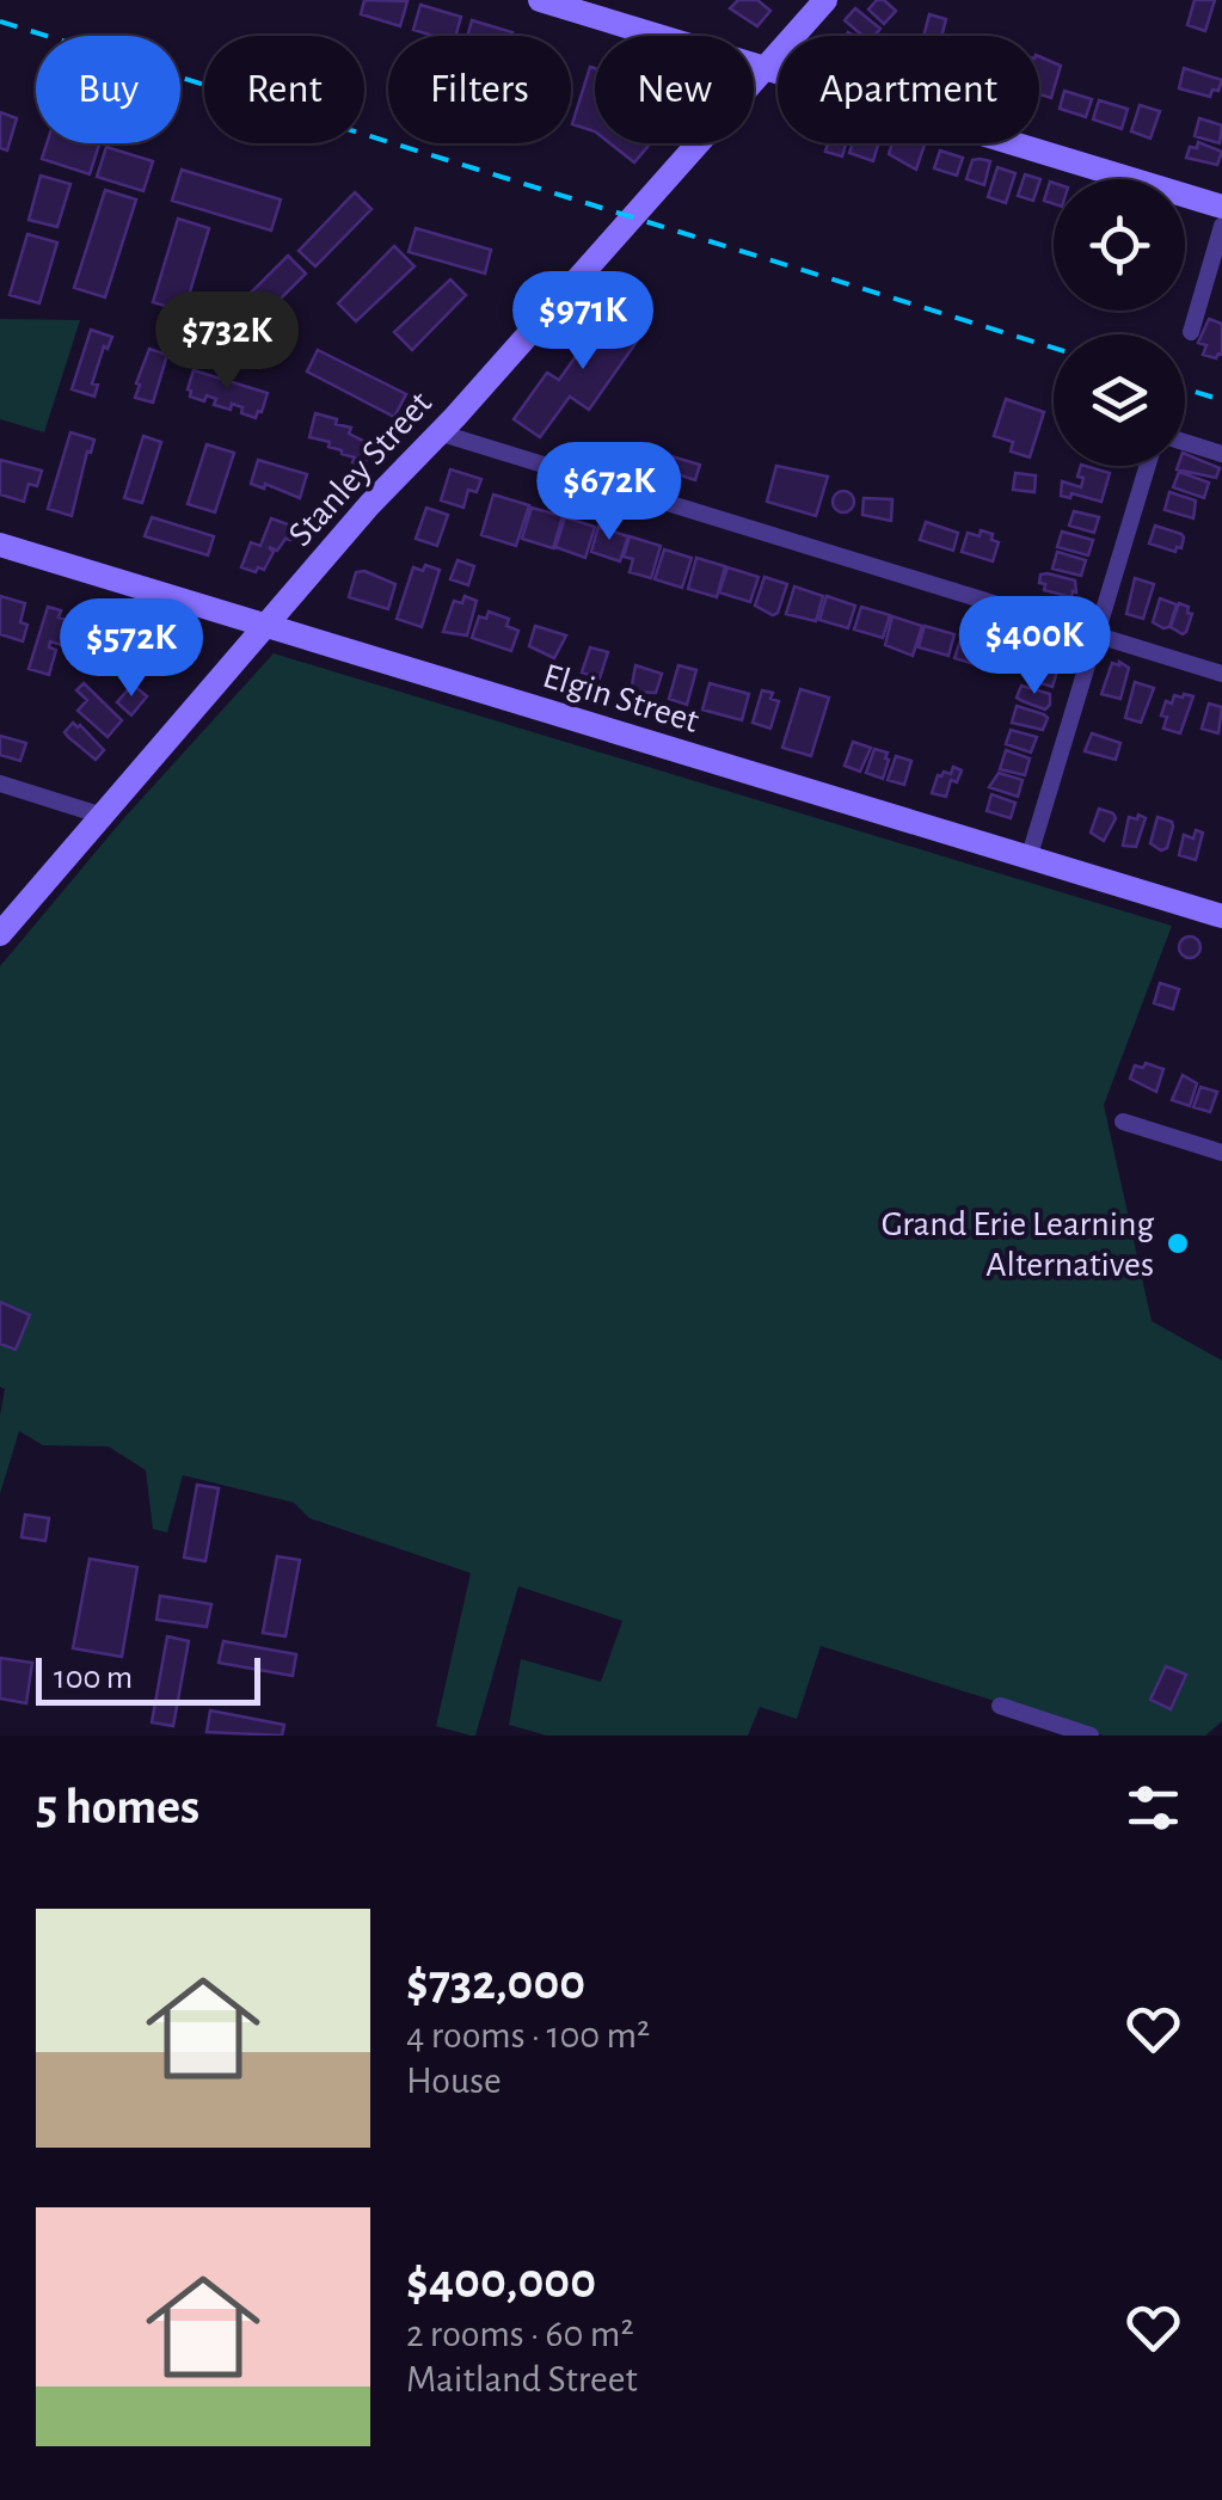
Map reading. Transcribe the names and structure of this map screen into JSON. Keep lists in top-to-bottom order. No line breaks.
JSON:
{"streets":{"street":["Stanley Street","Elgin Street"]},"crossings":[["Stanley Street","Elgin Street"]],"places":["Grand Erie Learning Alternatives"],"scale_bar":"100 m","page":{"chip":["Buy","Rent","Filters","New","Apartment"],"price":["$971K","$732K","$672K","$400K","$572K"],"scale":"100 m","heading":"5 homes","list":[{"name":"$732,000","note":"4 rooms · 100 m² · House"},{"name":"$400,000","note":"2 rooms · 60 m² · Maitland Street"}]}}
